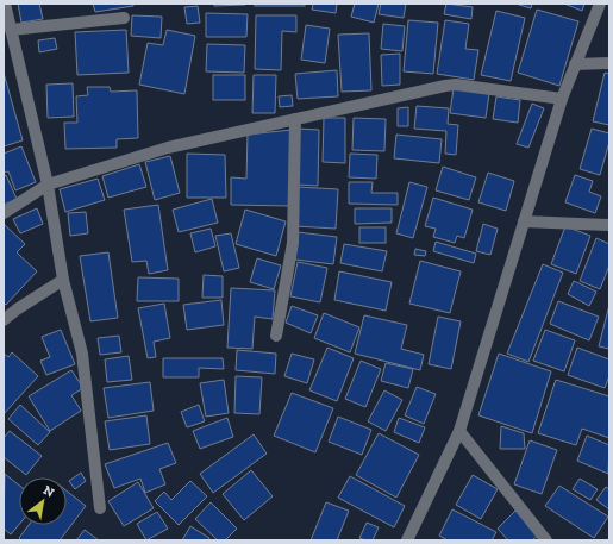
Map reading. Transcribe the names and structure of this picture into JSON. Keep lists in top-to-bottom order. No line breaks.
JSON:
{"north":"top right"}
